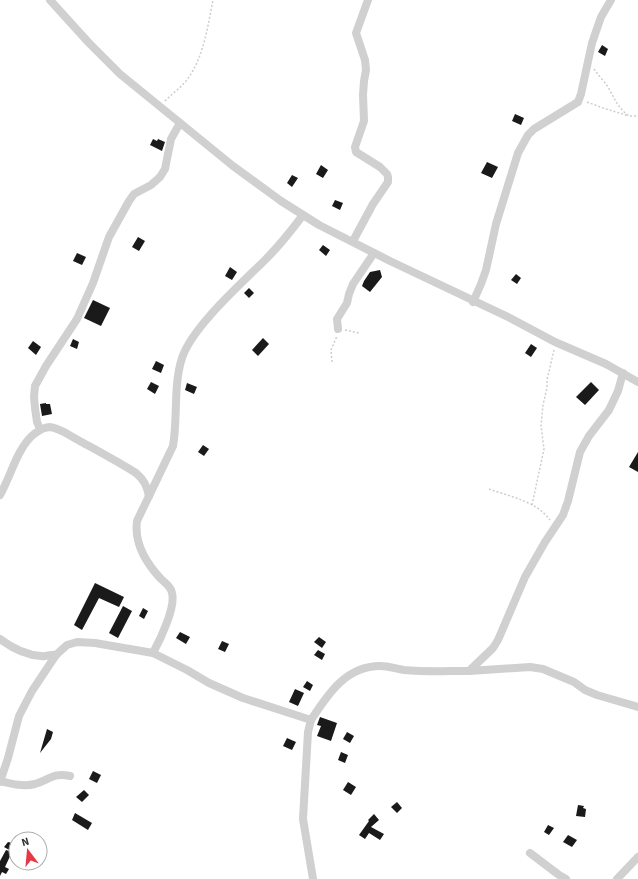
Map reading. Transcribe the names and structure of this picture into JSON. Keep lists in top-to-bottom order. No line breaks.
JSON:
{"north":"top"}
